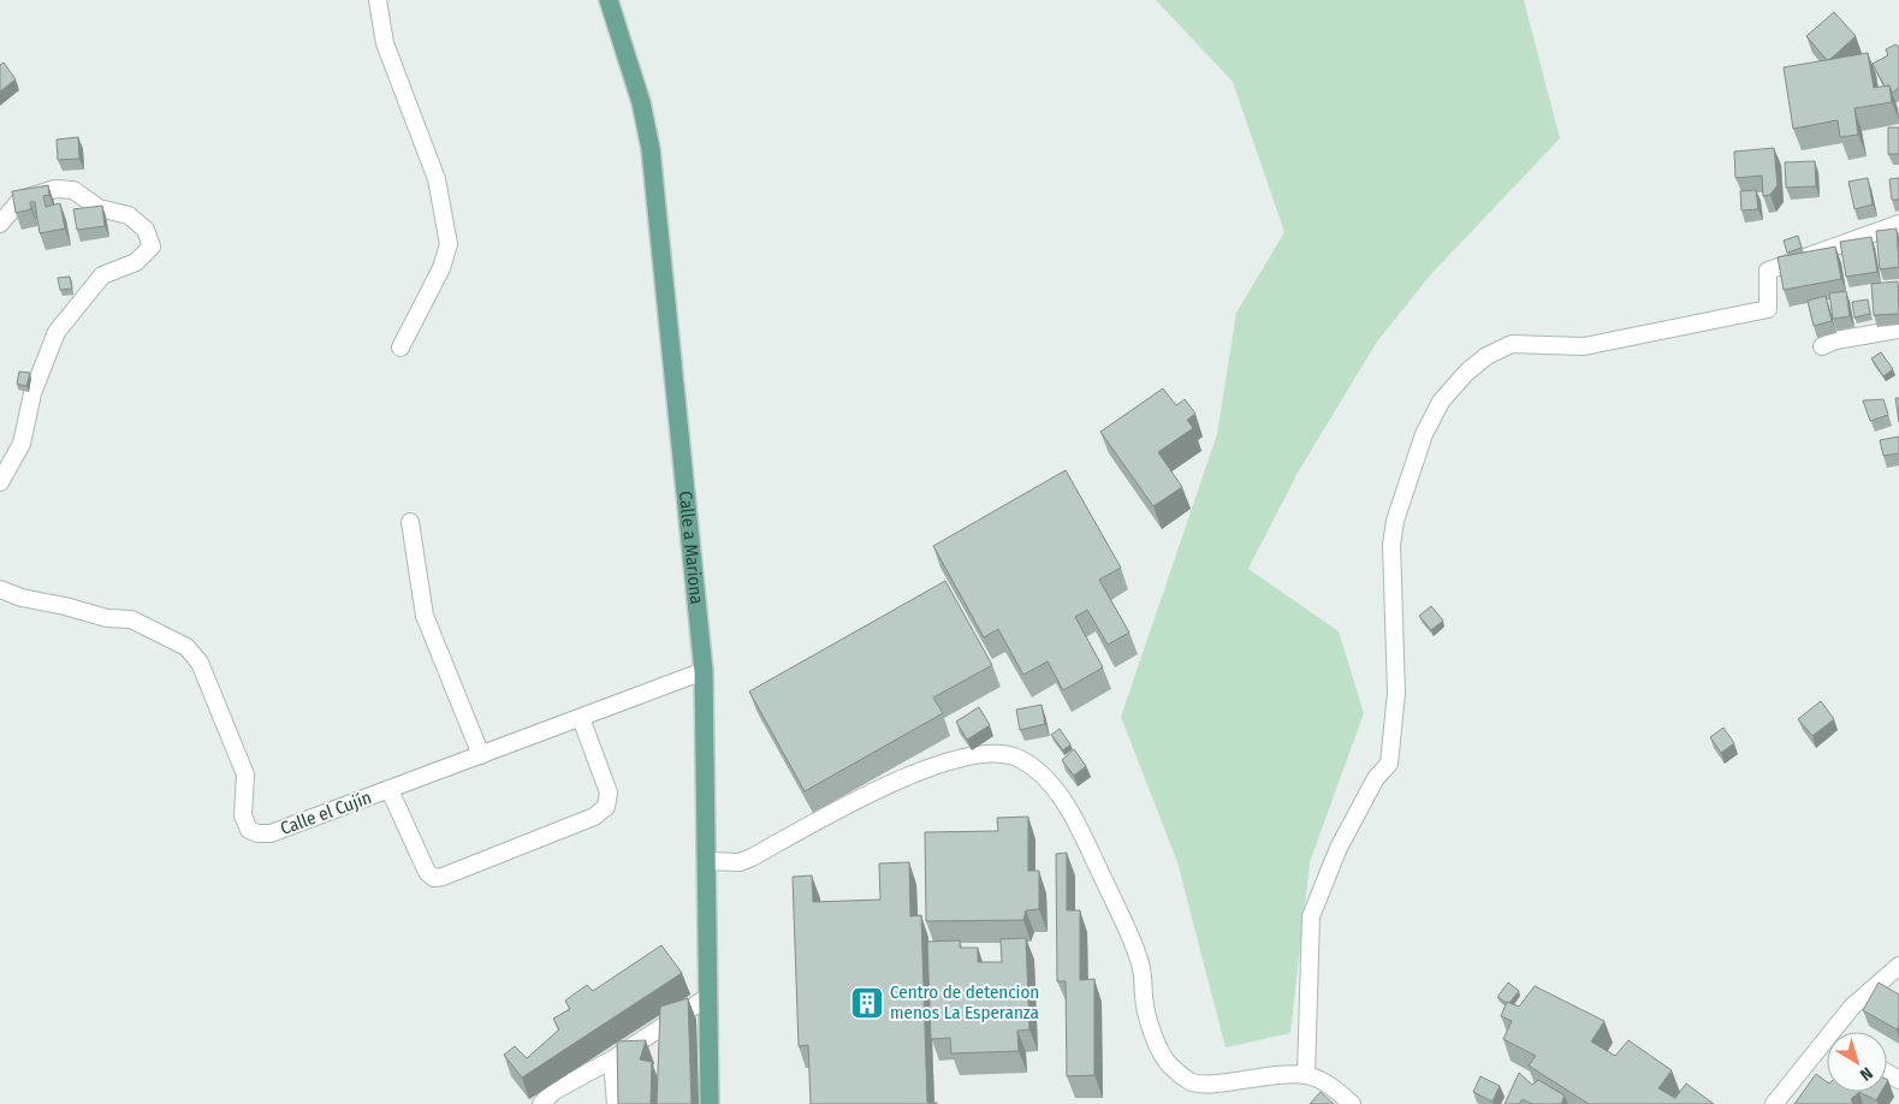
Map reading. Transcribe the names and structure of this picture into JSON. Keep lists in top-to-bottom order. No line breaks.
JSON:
{"streets":{"main road":["Calle a Mariona"],"street":["Calle el Cujín"]},"crossings":[["Calle a Mariona","Calle el Cujín"]],"places":{"building":["Centro de detencion menos La Esperanza"]},"north":"bottom right"}
